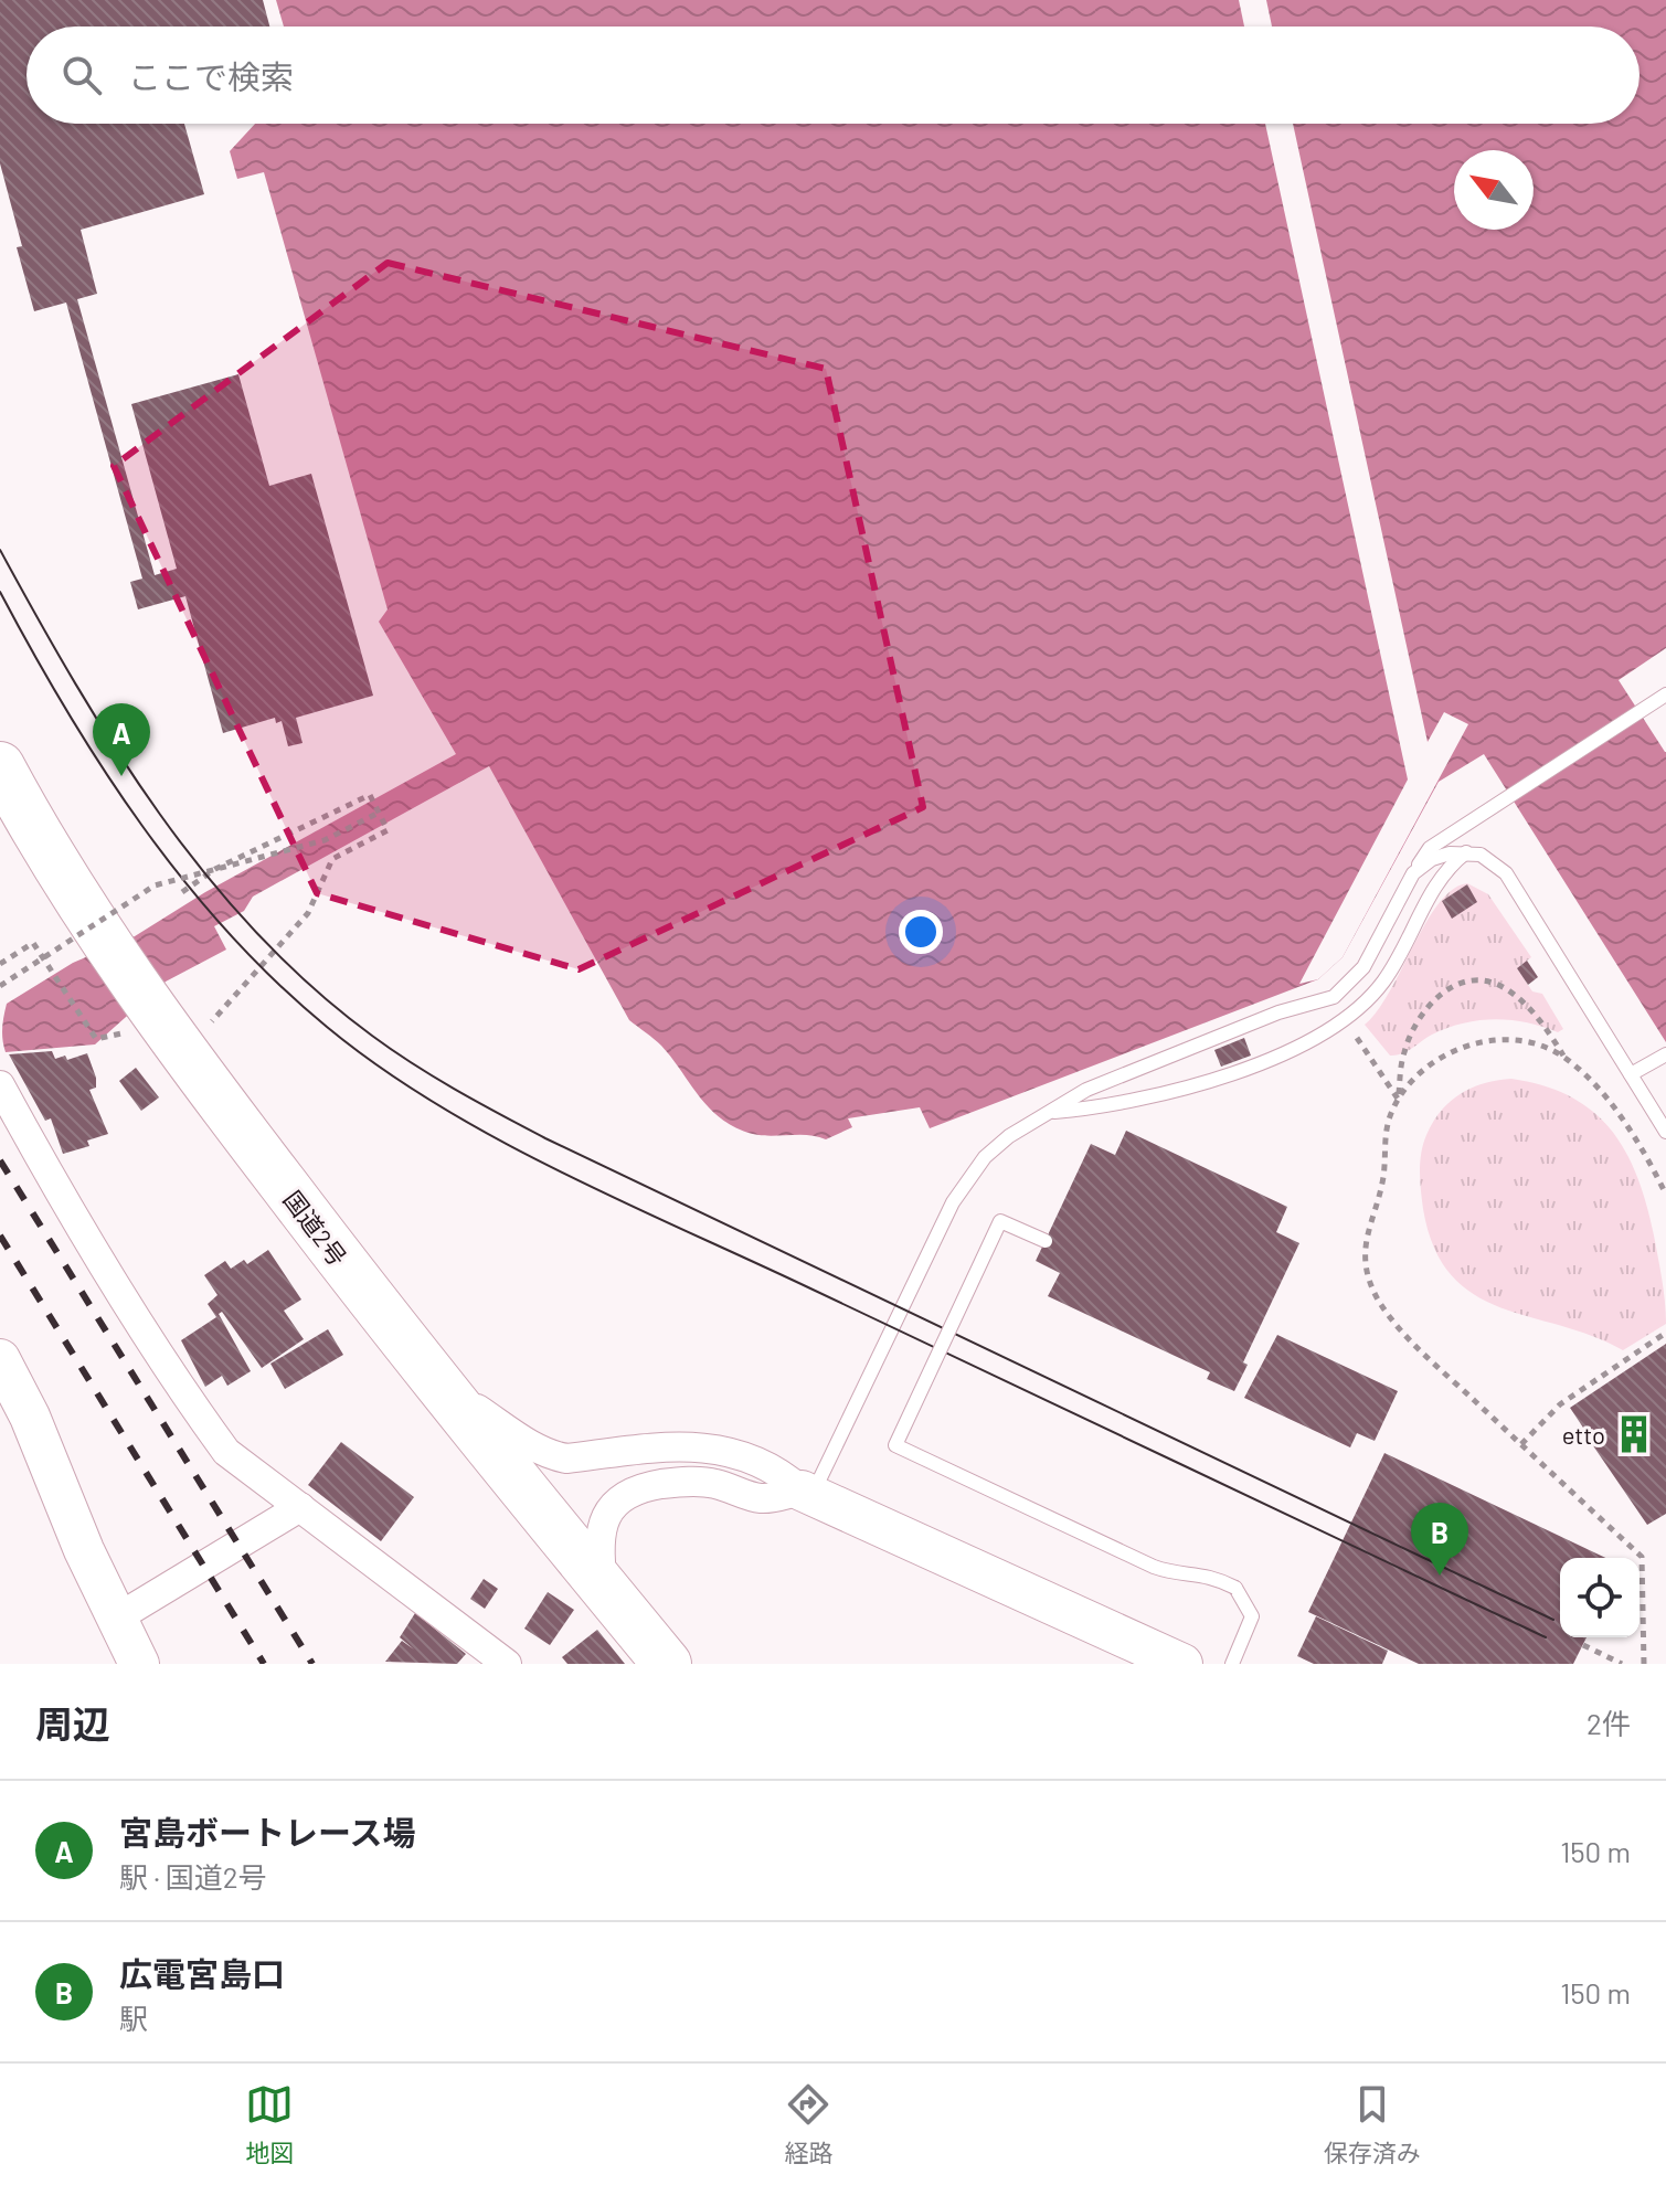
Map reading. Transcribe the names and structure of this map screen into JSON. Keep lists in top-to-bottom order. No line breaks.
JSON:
{"streets":{"highway":["国道2号"]},"places":{"building":["etto"]},"north":"top left","page":{"search":"ここで検索","pins":["A","B"],"heading":["周辺","2件"],"list":[{"mark":"A","name":"宮島ボートレース場","note":"駅 · 国道2号","value":"150 m"},{"mark":"B","name":"広電宮島口","note":"駅","value":"150 m"}],"nav":["地図","経路","保存済み"]}}
